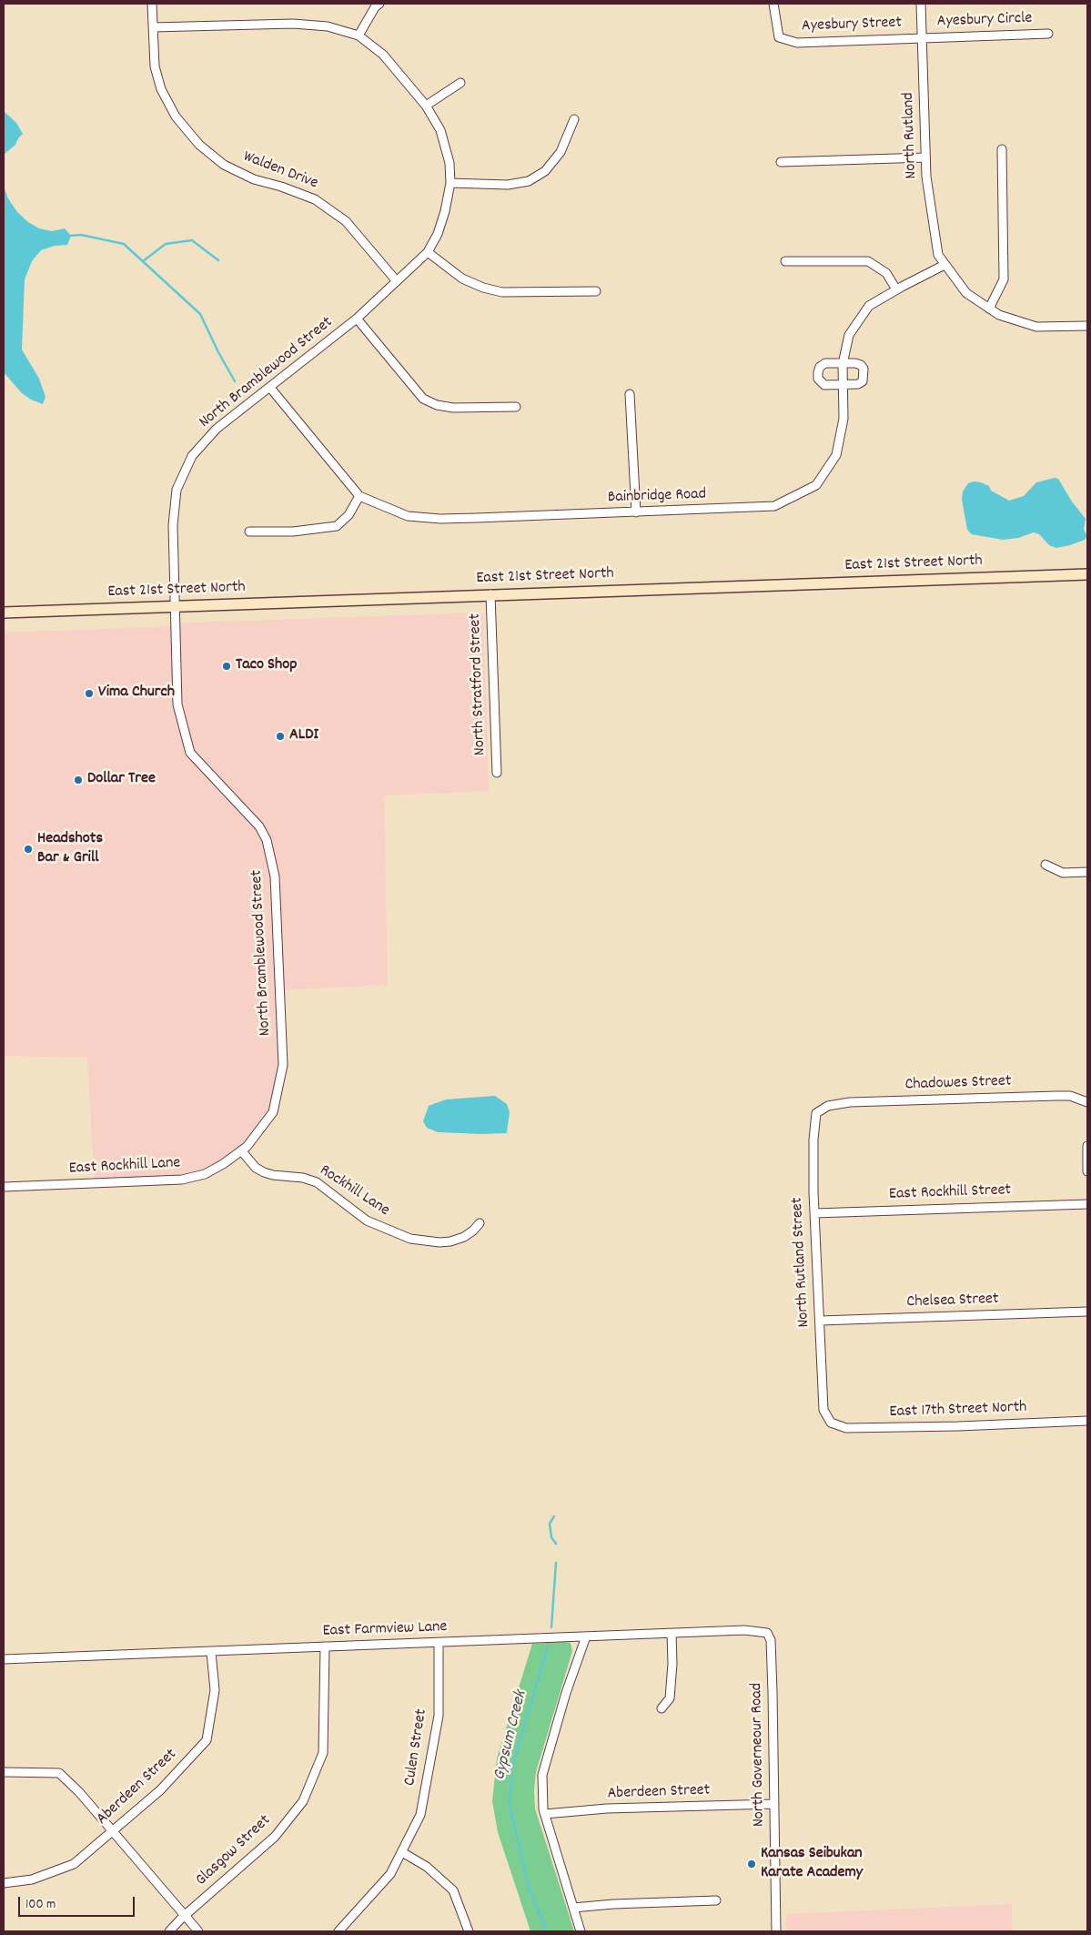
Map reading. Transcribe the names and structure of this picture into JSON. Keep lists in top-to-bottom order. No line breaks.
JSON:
{"streets":{"main road":["East 21st Street North"],"street":["Ayesbury Circle","Ayesbury Street","North Rutland","Walden Drive","North Bramblewood Street","Bainbridge Road","North Stratford Street","Chadowes Street","East Rockhill Lane","Rockhill Lane","East Rockhill Street","North Rutland Street","Chelsea Street","East 17th Street North","East Farmview Lane","Culen Street","North Governeour Road","Aberdeen Street","Glasgow Street"]},"crossings":[["Ayesbury Circle","Ayesbury Street"],["Ayesbury Circle","North Rutland"],["Ayesbury Street","North Rutland"],["North Rutland","Bainbridge Road"],["Walden Drive","North Bramblewood Street"],["North Bramblewood Street","Bainbridge Road"],["North Bramblewood Street","East 21st Street North"],["North Bramblewood Street","East Rockhill Lane"],["North Bramblewood Street","Rockhill Lane"],["East 21st Street North","North Stratford Street"],["Chadowes Street","North Rutland Street"],["East Rockhill Lane","Rockhill Lane"],["East Rockhill Street","North Rutland Street"],["North Rutland Street","Chelsea Street"],["North Rutland Street","East 17th Street North"],["East Farmview Lane","Culen Street"],["East Farmview Lane","North Governeour Road"],["East Farmview Lane","Aberdeen Street"],["East Farmview Lane","Glasgow Street"],["North Governeour Road","Aberdeen Street"]],"water":["Gypsum Creek"],"places":["Taco Shop","Vima Church","ALDI","Dollar Tree","Headshots Bar & Grill","Kansas Seibukan Karate Academy"],"scale_bar":"100 m"}
